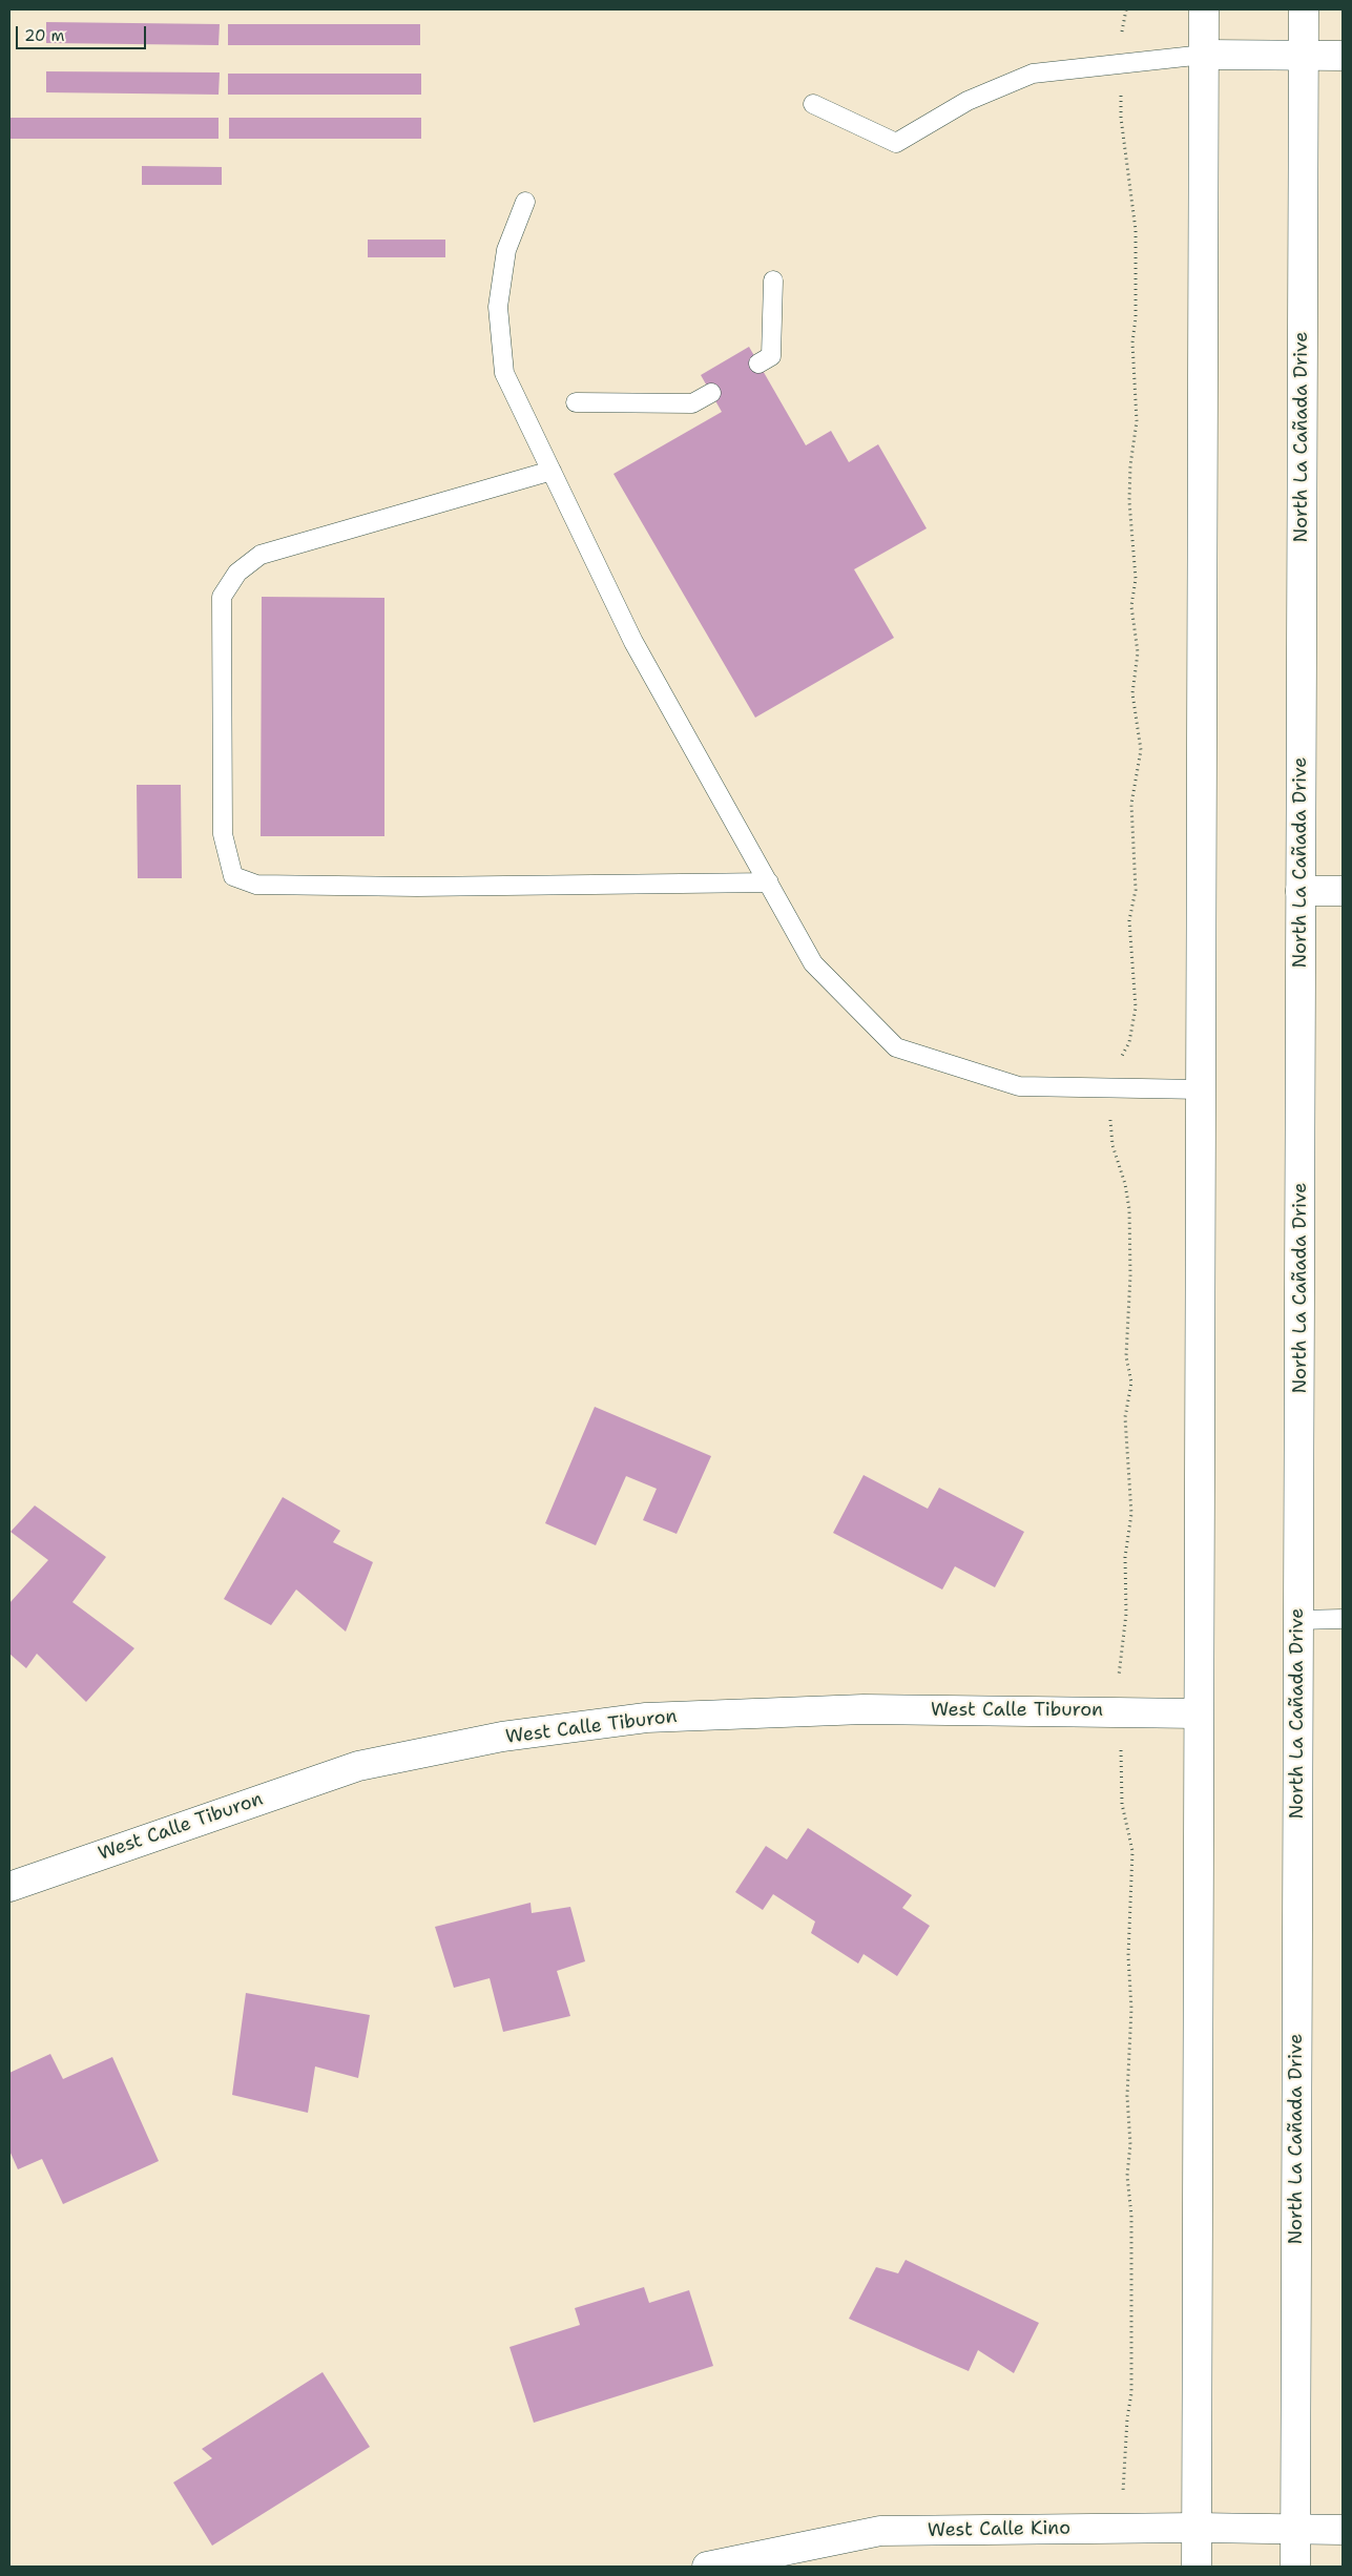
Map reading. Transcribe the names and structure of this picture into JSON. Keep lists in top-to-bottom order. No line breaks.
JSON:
{"streets":{"main road":["North La Cañada Drive","West Calle Tiburon","West Calle Kino"]},"crossings":[["North La Cañada Drive","West Calle Kino"]],"scale_bar":"20 m"}
